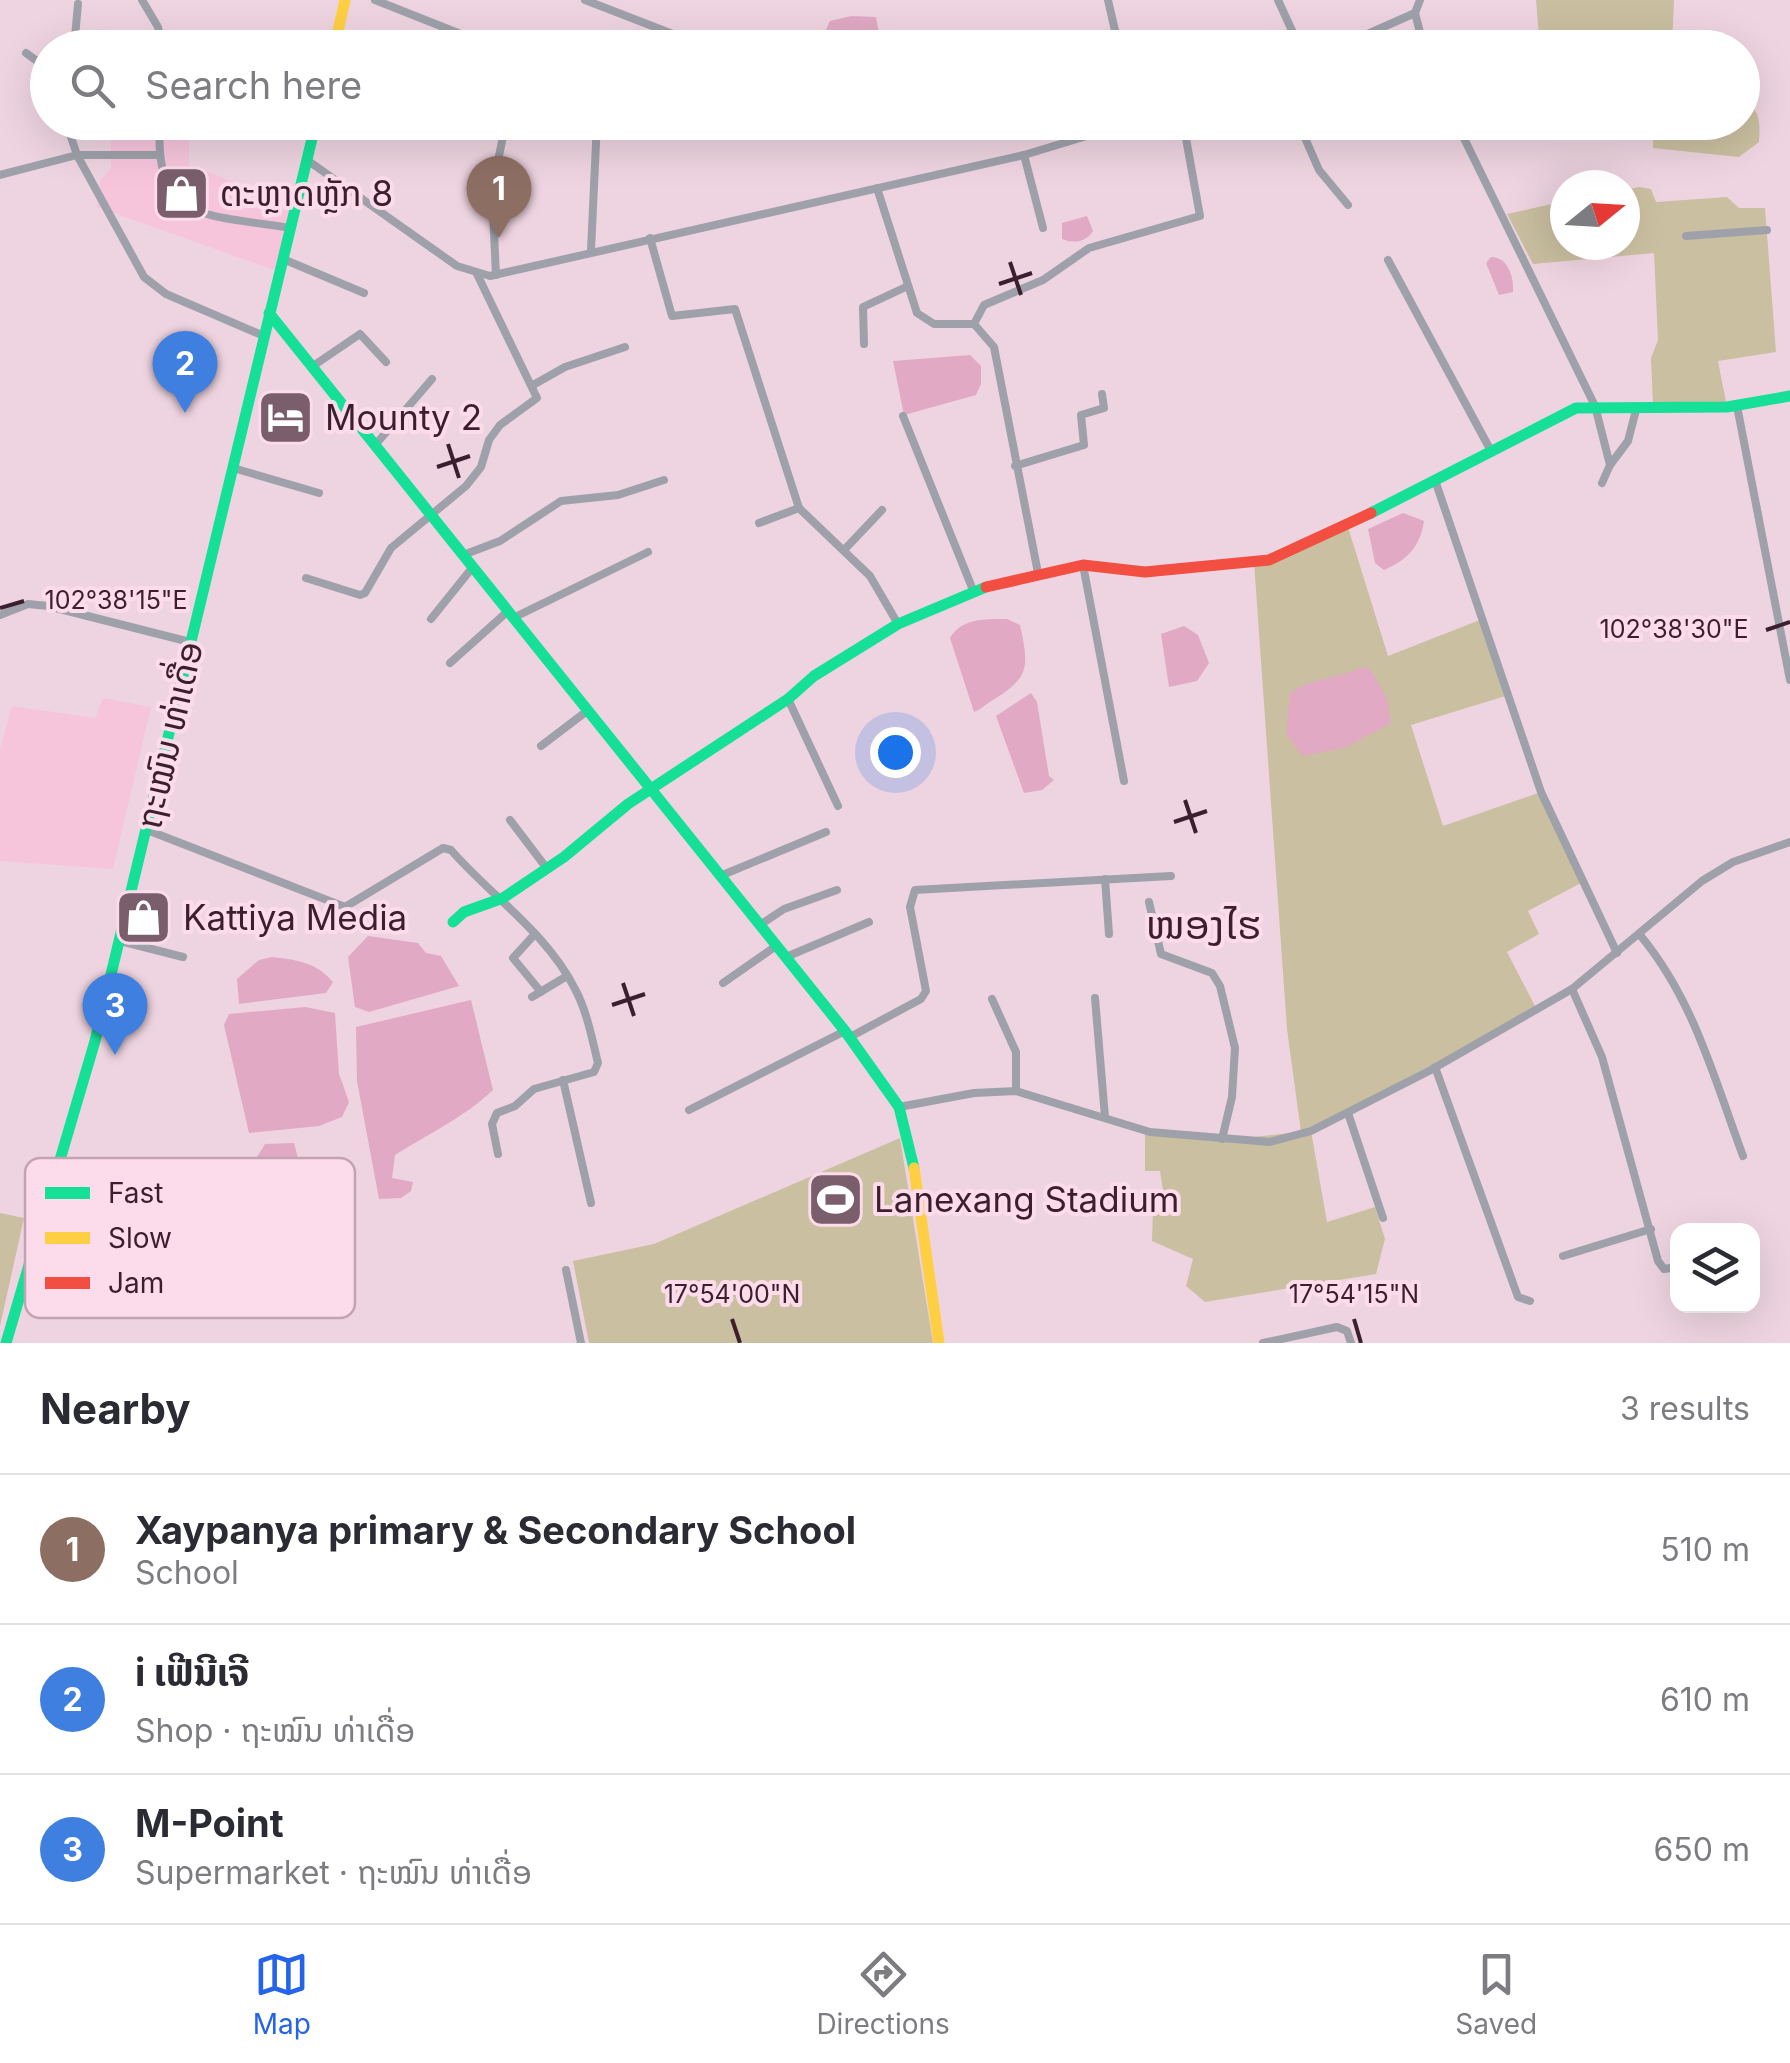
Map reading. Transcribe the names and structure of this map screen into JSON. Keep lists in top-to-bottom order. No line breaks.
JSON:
{"streets":{"street":["ຖະໝົນ ທ່າເດື່ອ"]},"districts":["ໜອງໄຮ"],"places":{"shop":["ຕະຫຼາດຫຼັກ 8","Kattiya Media"],"hotel":["Mounty 2"],"sports":["Lanexang Stadium"]},"legend":["Fast","Slow","Jam"],"north":"right","page":{"search":"Search here","pins":["1","2","3"],"heading":["Nearby","3 results"],"list":[{"mark":"1","name":"Xaypanya primary & Secondary School","note":"School","value":"510 m"},{"mark":"2","name":"i ເຟີນີເຈີ","note":"Shop · ຖະໝົນ ທ່າເດື່ອ","value":"610 m"},{"mark":"3","name":"M-Point","note":"Supermarket · ຖະໝົນ ທ່າເດື່ອ","value":"650 m"}],"nav":["Map","Directions","Saved"]},"coordinates":["102°38'15\"E","102°38'30\"E","17°54'00\"N","17°54'15\"N"]}
